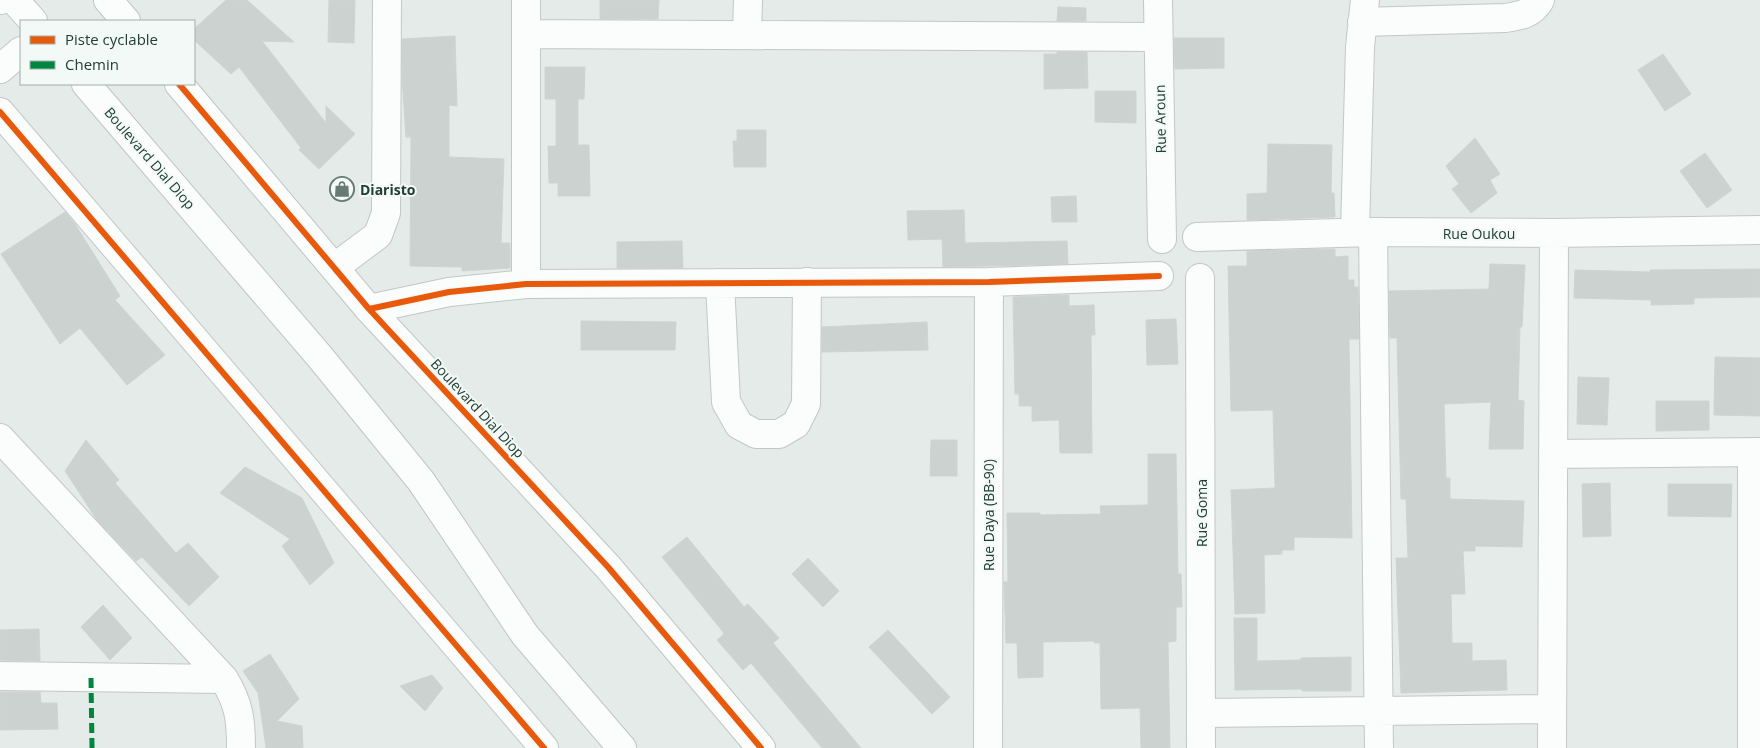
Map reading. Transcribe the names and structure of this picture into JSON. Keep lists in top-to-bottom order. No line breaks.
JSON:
{"streets":{"street":["Rue Aroun","Boulevard Dial Diop","Rue Oukou","Rue Goma","Rue Daya (BB-90)"]},"crossings":[["Rue Aroun","Rue Oukou"],["Rue Aroun","Rue Goma"],["Rue Oukou","Rue Goma"]],"places":{"shop":["Diaristo"]},"legend":["Piste cyclable","Chemin"]}
